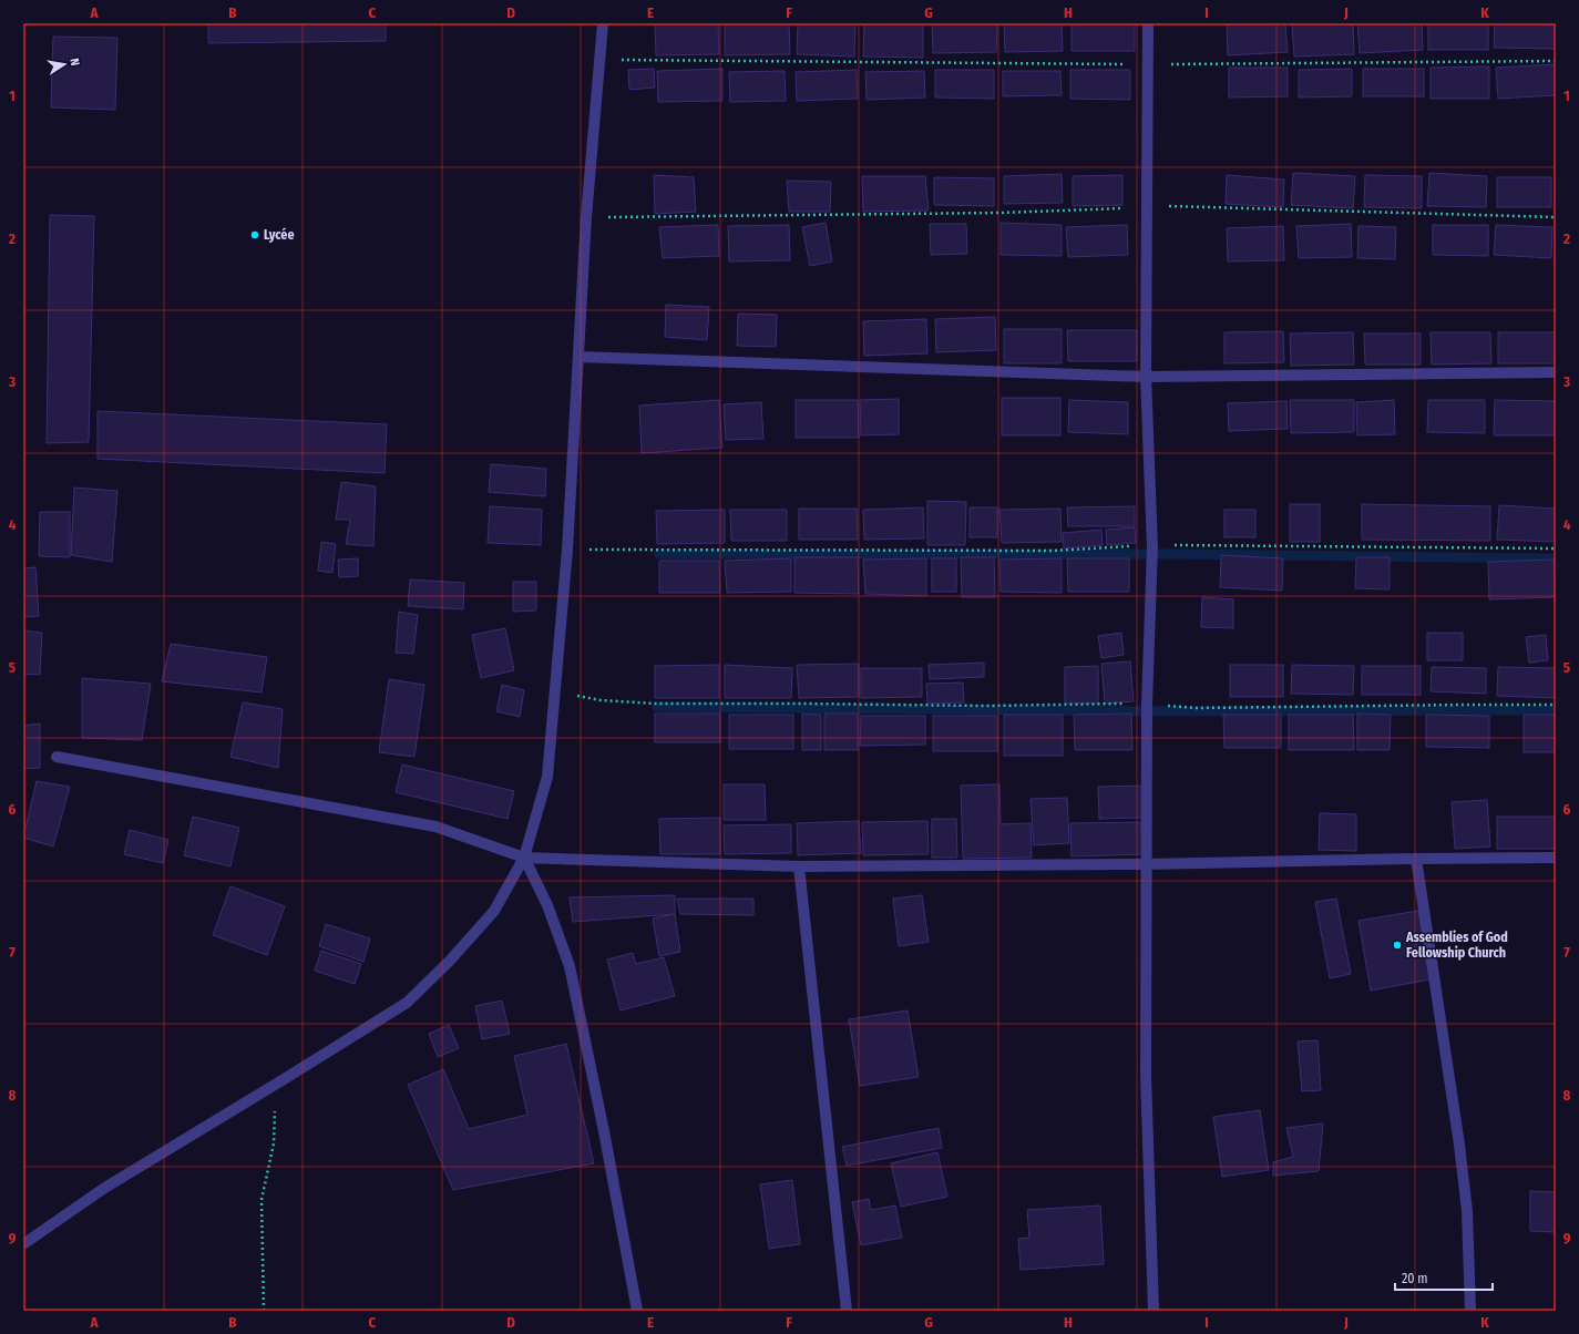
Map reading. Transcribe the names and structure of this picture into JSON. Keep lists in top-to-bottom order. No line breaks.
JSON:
{"places":["Lycée","Assemblies of God Fellowship Church"],"scale_bar":"20 m","north":"right","grid":{"columns":["A","B","C","D","E","F","G","H","I","J","K"],"rows":["1","2","3","4","5","6","7","8","9"]}}
